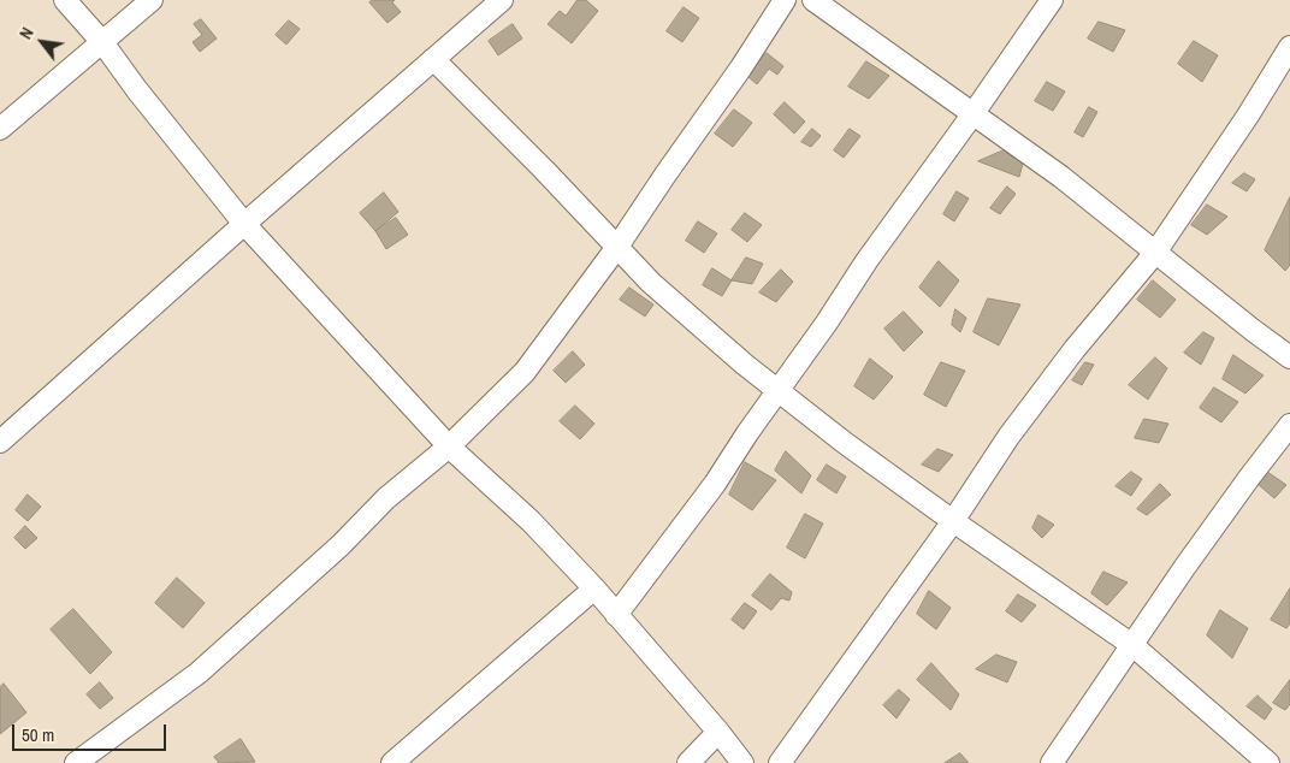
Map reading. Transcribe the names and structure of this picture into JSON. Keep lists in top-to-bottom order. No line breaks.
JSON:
{"scale_bar":"50 m","north":"top left"}
